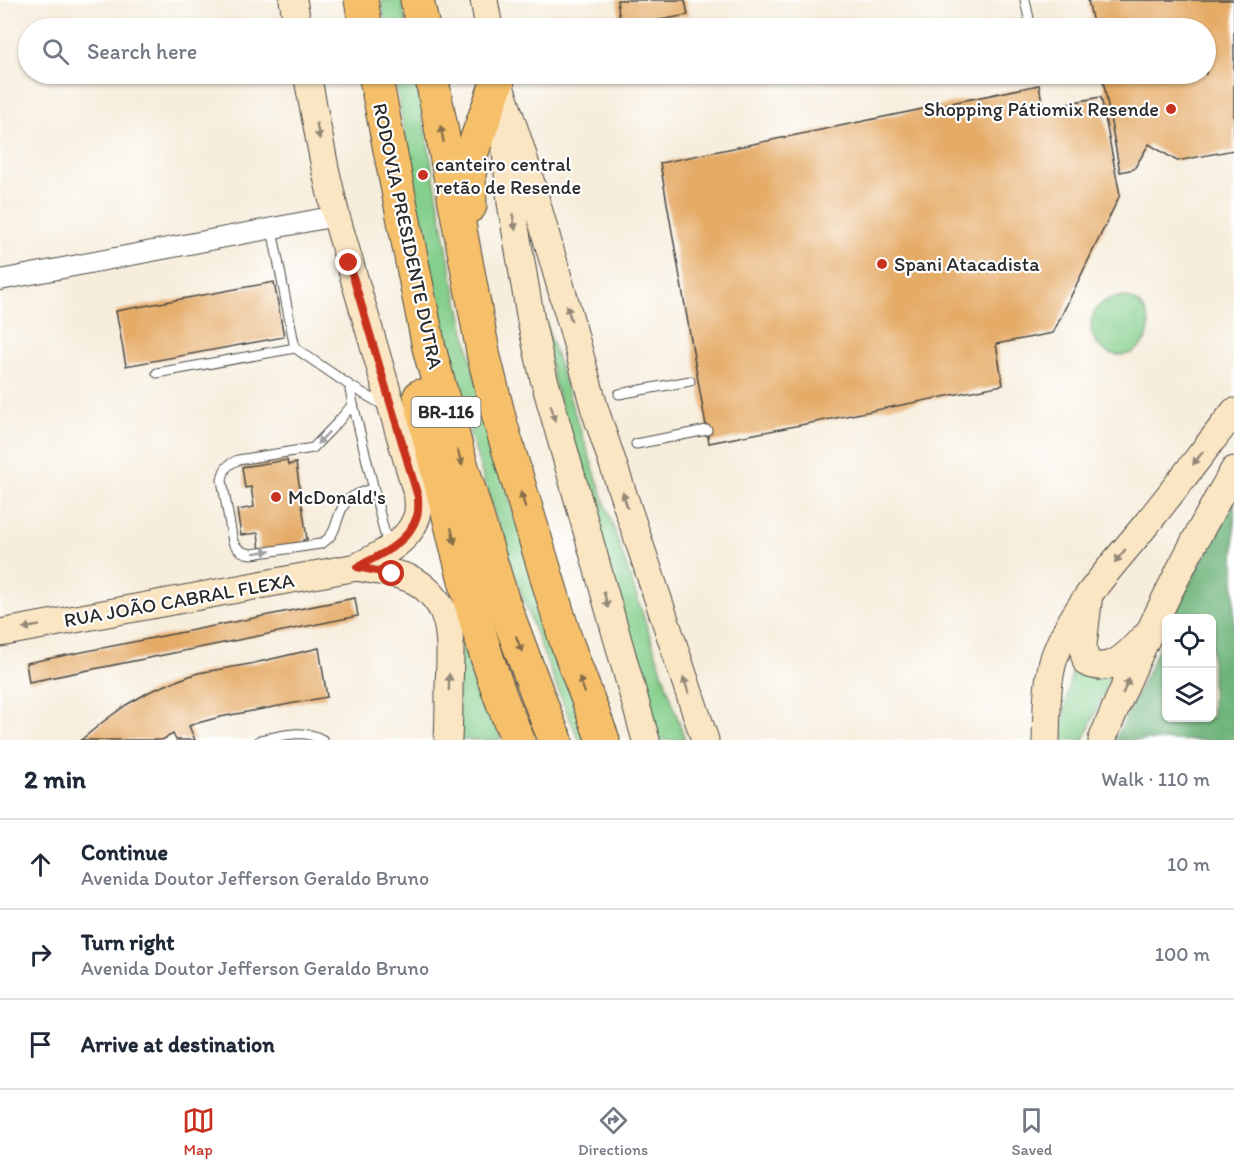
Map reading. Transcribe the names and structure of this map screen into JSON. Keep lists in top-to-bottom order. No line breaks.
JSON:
{"streets":{"highway":["RODOVIA PRESIDENTE DUTRA","BR-116"],"main road":["RUA JOÃO CABRAL FLEXA"]},"one_way":["RUA JOÃO CABRAL FLEXA"],"places":["Shopping Pátiomix Resende","canteiro central retão de Resende","Spani Atacadista","McDonald's"],"page":{"search":"Search here","heading":["2 min","Walk · 110 m"],"list":[["Continue","Avenida Doutor Jefferson Geraldo Bruno","10 m"],["Turn right","Avenida Doutor Jefferson Geraldo Bruno","100 m"],"Arrive at destination"],"nav":["Map","Directions","Saved"]}}
